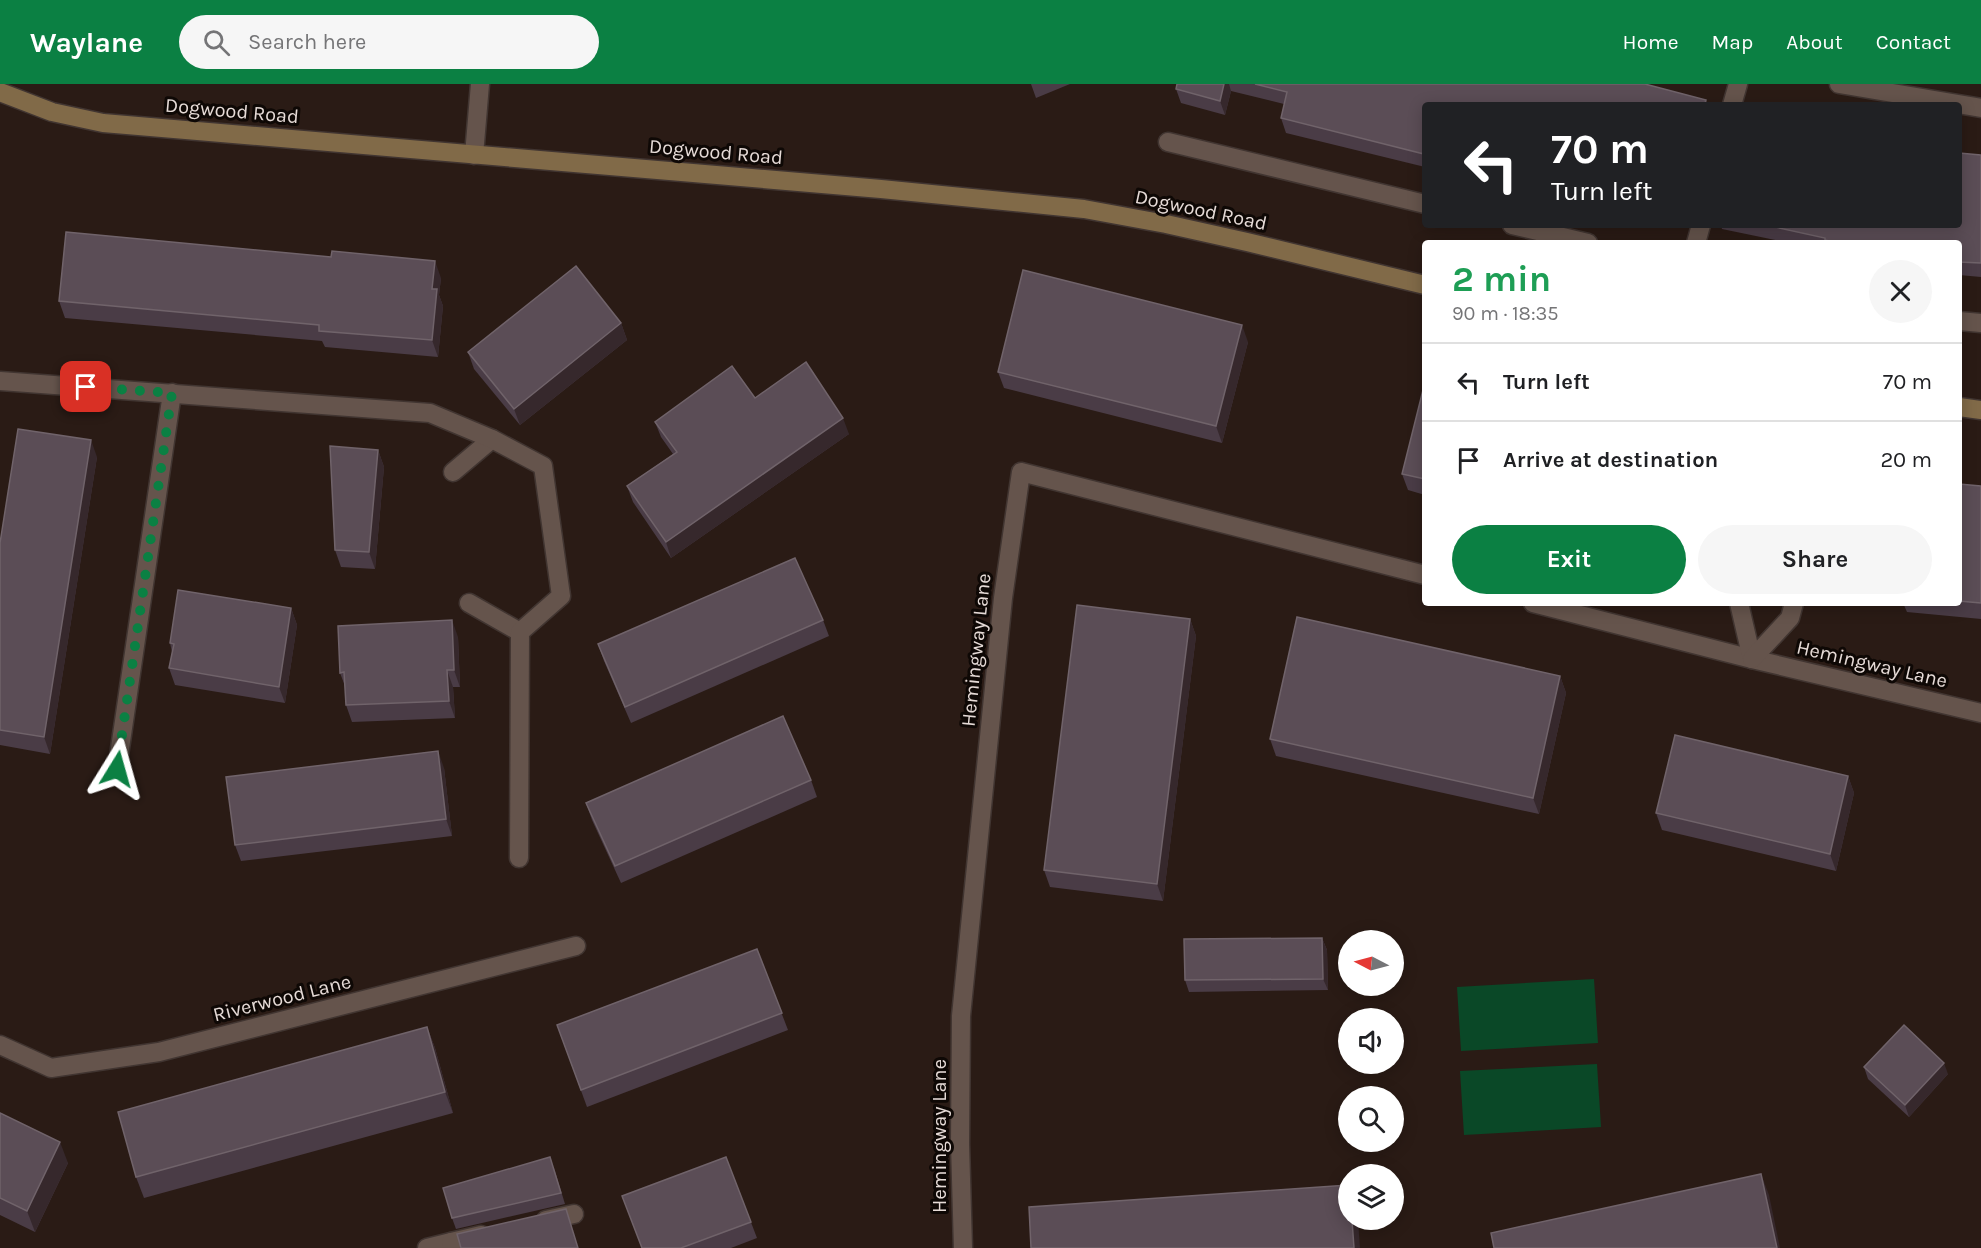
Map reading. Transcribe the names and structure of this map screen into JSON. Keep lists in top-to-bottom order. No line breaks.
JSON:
{"streets":{"street":["Dogwood Road","Hemingway Lane","Riverwood Lane"]},"north":"left","page":{"header":"Waylane","search":"Search here","nav":["Home","Map","About","Contact"],"turn":["70 m","Turn left"],"heading":["2 min","90 m · 18:35"],"list":[{"name":"Turn left","value":"70 m"},{"name":"Arrive at destination","value":"20 m"}],"buttons":["Exit","Share"]}}
